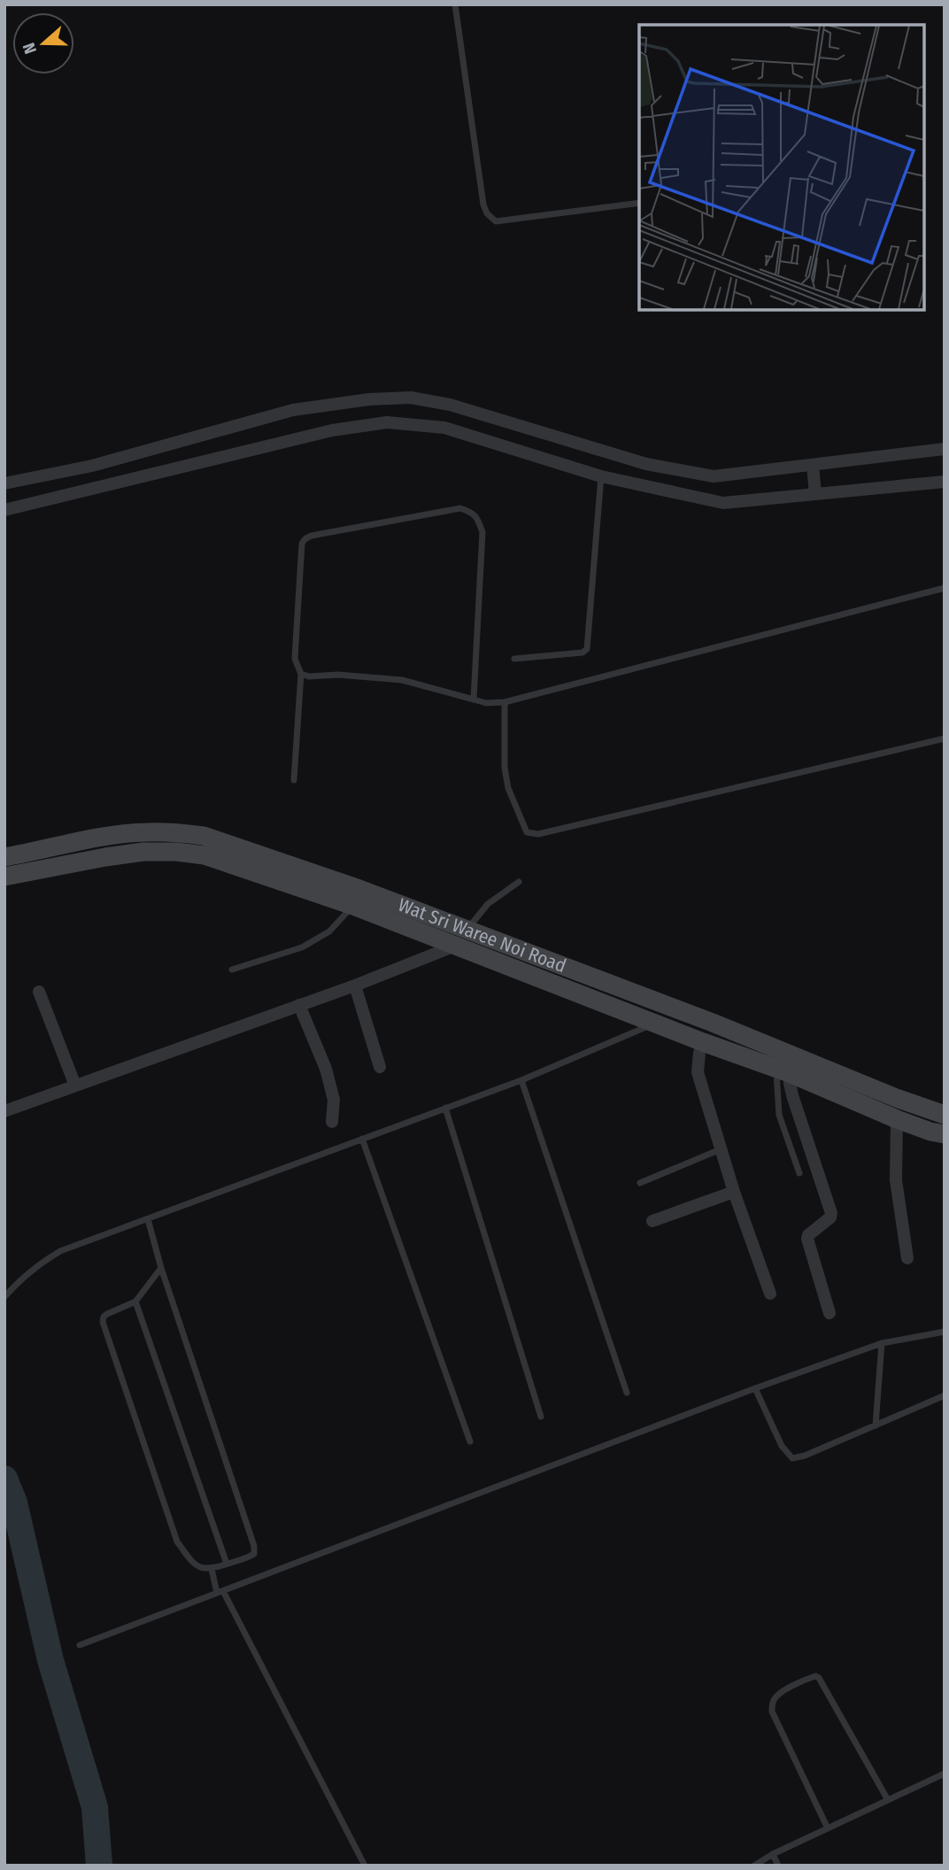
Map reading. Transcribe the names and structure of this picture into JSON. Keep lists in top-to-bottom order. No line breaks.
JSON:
{"streets":{"main road":["Wat Sri Waree Noi Road"]},"north":"left"}
